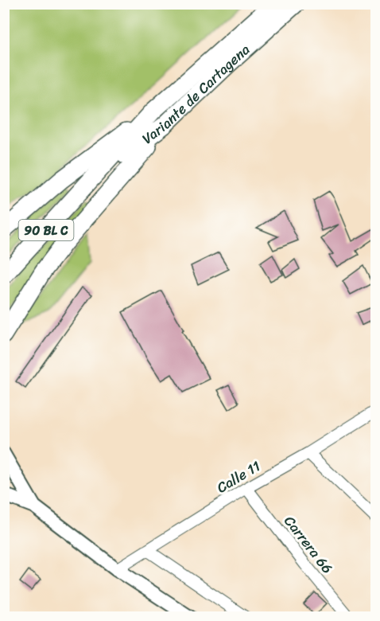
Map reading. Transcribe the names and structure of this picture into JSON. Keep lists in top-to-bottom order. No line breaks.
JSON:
{"streets":{"main road":["Variante de Cartagena","90 BL C"],"street":["Calle 11","Carrera 66"]},"crossings":[["Calle 11","Carrera 66"]]}
